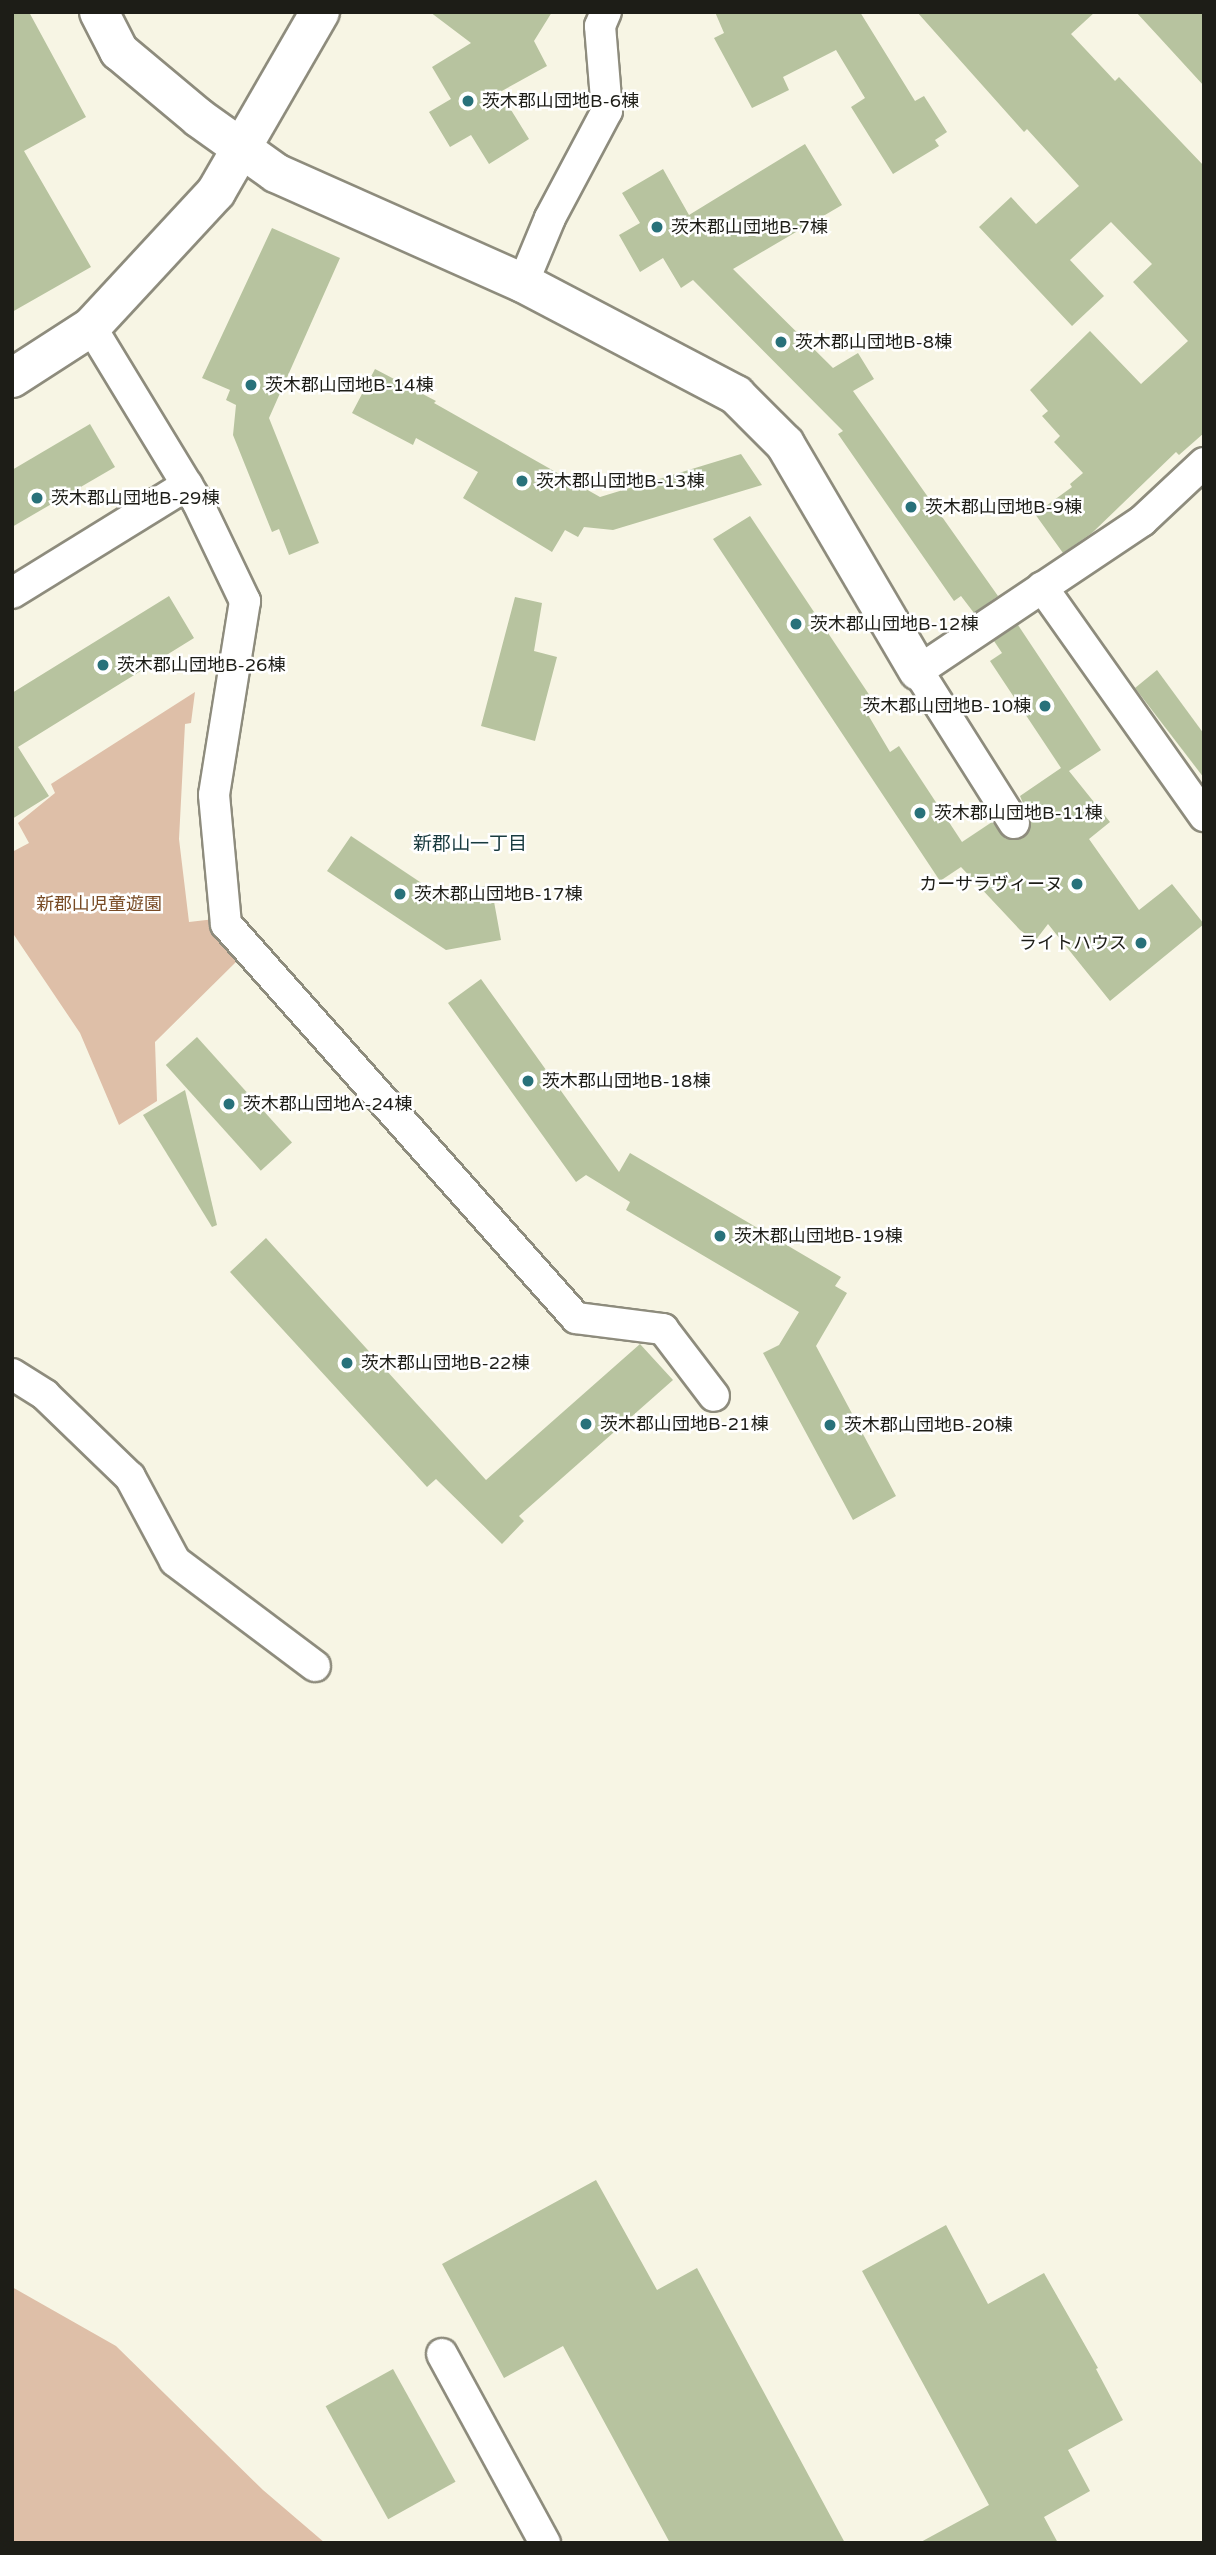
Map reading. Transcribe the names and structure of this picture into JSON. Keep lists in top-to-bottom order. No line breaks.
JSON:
{"districts":["新郡山一丁目"],"parks":["新郡山児童遊園"],"places":["茨木郡山団地B-6棟","茨木郡山団地B-7棟","茨木郡山団地B-8棟","茨木郡山団地B-14棟","茨木郡山団地B-13棟","茨木郡山団地B-29棟","茨木郡山団地B-9棟","茨木郡山団地B-12棟","茨木郡山団地B-26棟","茨木郡山団地B-10棟","茨木郡山団地B-11棟","カーサラヴィーヌ","茨木郡山団地B-17棟","ライトハウス","茨木郡山団地B-18棟","茨木郡山団地A-24棟","茨木郡山団地B-19棟","茨木郡山団地B-22棟","茨木郡山団地B-21棟","茨木郡山団地B-20棟"]}
